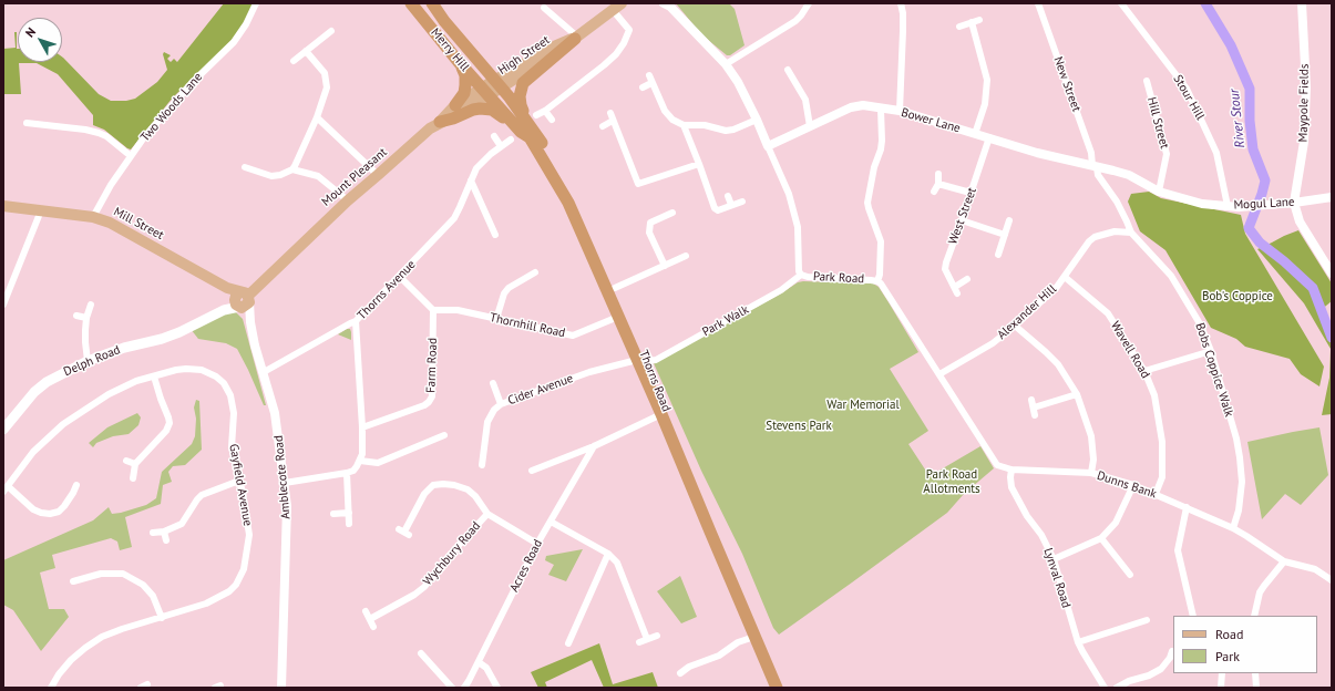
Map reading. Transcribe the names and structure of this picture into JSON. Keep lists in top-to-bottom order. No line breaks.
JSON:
{"streets":{"highway":["Merry Hill","Thorns Road"],"main road":["High Street","Mount Pleasant","Mill Street","Delph Road"],"street":["New Street","Stour Hill","Maypole Fields","Two Woods Lane","Bower Lane","Hill Street","Mogul Lane","West Street","Park Road","Thorns Avenue","Alexander Hill","Park Walk","Thornhill Road","Wavell Road","Farm Road","Bobs Coppice Walk","Cider Avenue","Amblecote Road","Gayfield Avenue","Dunns Bank","Wychbury Road","Acres Road","Lynval Road"]},"crossings":[["Merry Hill","High Street"],["Merry Hill","Mount Pleasant"],["Merry Hill","Thorns Road"],["High Street","Mount Pleasant"],["High Street","Thorns Road"],["New Street","Bower Lane"],["New Street","Mogul Lane"],["Stour Hill","Mogul Lane"],["Maypole Fields","Mogul Lane"],["Two Woods Lane","Mill Street"],["Bower Lane","Mogul Lane"],["Bower Lane","West Street"],["Bower Lane","Park Road"],["Hill Street","Mogul Lane"],["Mount Pleasant","Mill Street"],["Mount Pleasant","Delph Road"],["Mount Pleasant","Thorns Road"],["Mount Pleasant","Amblecote Road"],["Mill Street","Delph Road"],["Mill Street","Amblecote Road"],["Park Road","Alexander Hill"],["Park Road","Park Walk"],["Park Road","Dunns Bank"],["Park Road","Lynval Road"],["Thorns Avenue","Farm Road"],["Alexander Hill","Wavell Road"],["Alexander Hill","Bobs Coppice Walk"],["Park Walk","Thorns Road"],["Park Walk","Cider Avenue"],["Thornhill Road","Farm Road"],["Thornhill Road","Thorns Road"],["Wavell Road","Dunns Bank"],["Delph Road","Amblecote Road"],["Bobs Coppice Walk","Dunns Bank"],["Thorns Road","Cider Avenue"],["Dunns Bank","Lynval Road"],["Wychbury Road","Acres Road"]],"water":["River Stour"],"parks":["Bob's Coppice","War Memorial","Stevens Park","Park Road Allotments"],"legend":["Road","Park"],"north":"top left"}
